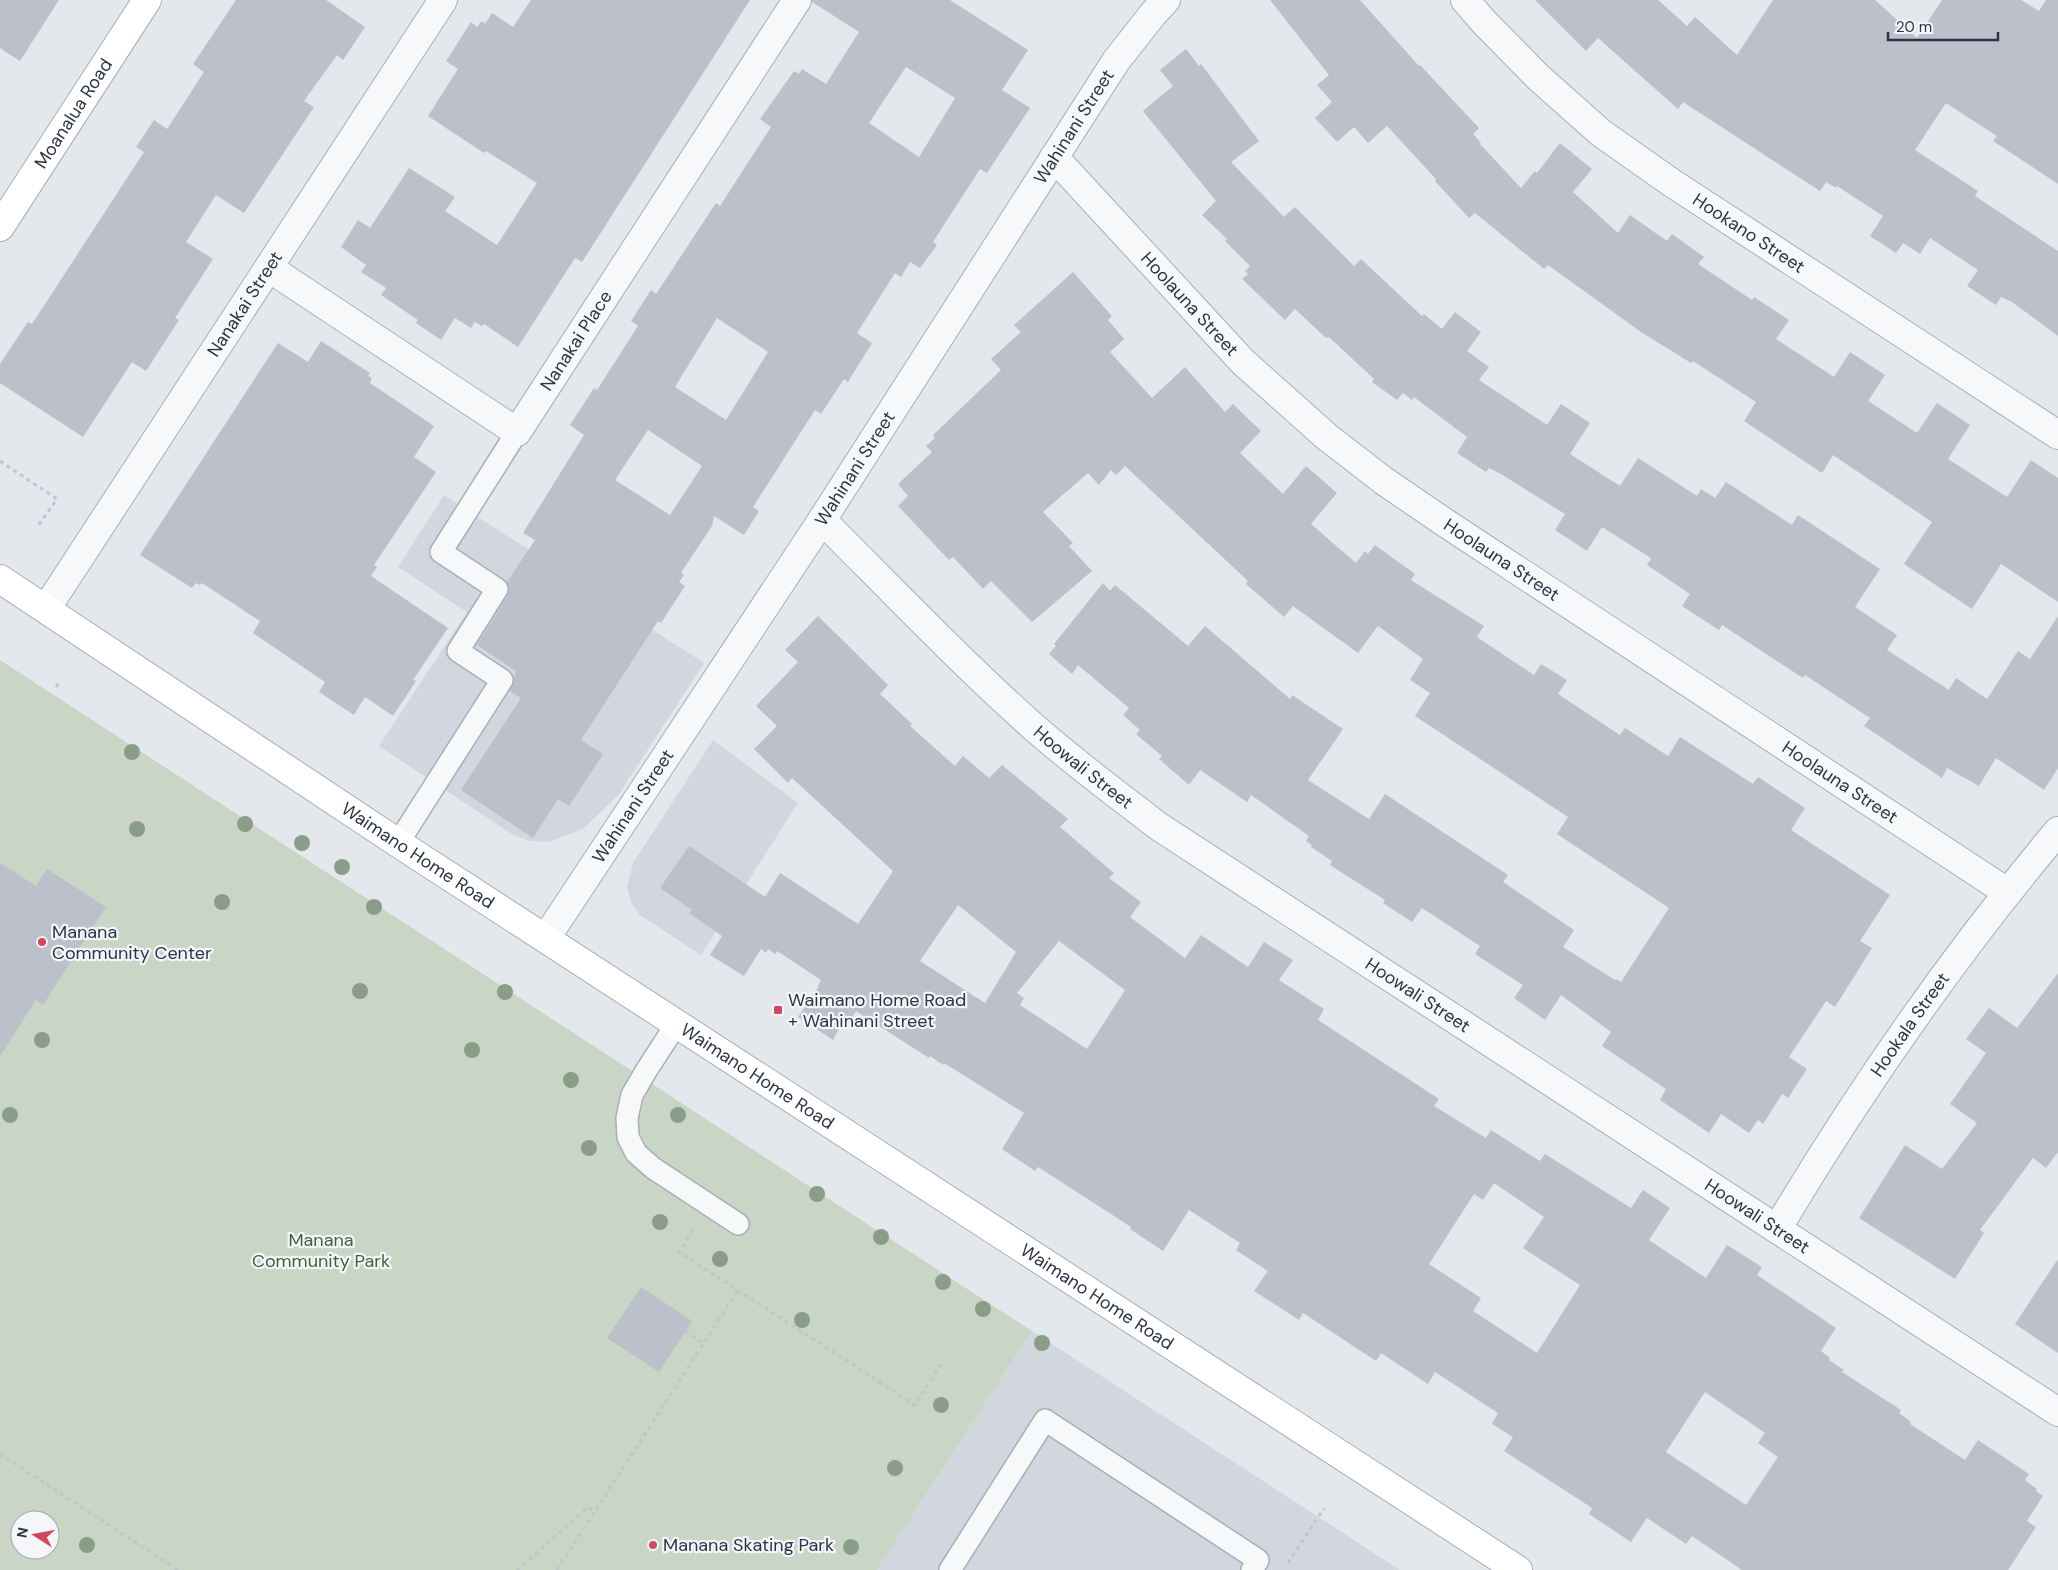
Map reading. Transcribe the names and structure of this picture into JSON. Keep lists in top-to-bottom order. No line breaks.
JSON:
{"streets":{"main road":["Moanalua Road","Waimano Home Road"],"street":["Wahinani Street","Hookano Street","Hoolauna Street","Nanakai Street","Nanakai Place","Hoowali Street","Hookala Street"]},"crossings":[["Wahinani Street","Hoolauna Street"],["Wahinani Street","Hoowali Street"],["Wahinani Street","Waimano Home Road"],["Hoolauna Street","Hookala Street"],["Nanakai Street","Waimano Home Road"],["Hoowali Street","Hookala Street"]],"parks":["Manana Community Park"],"places":{"other":["Manana Community Center","Manana Skating Park"],"transit":["Waimano Home Road + Wahinani Street"]},"scale_bar":"20 m","north":"left"}
